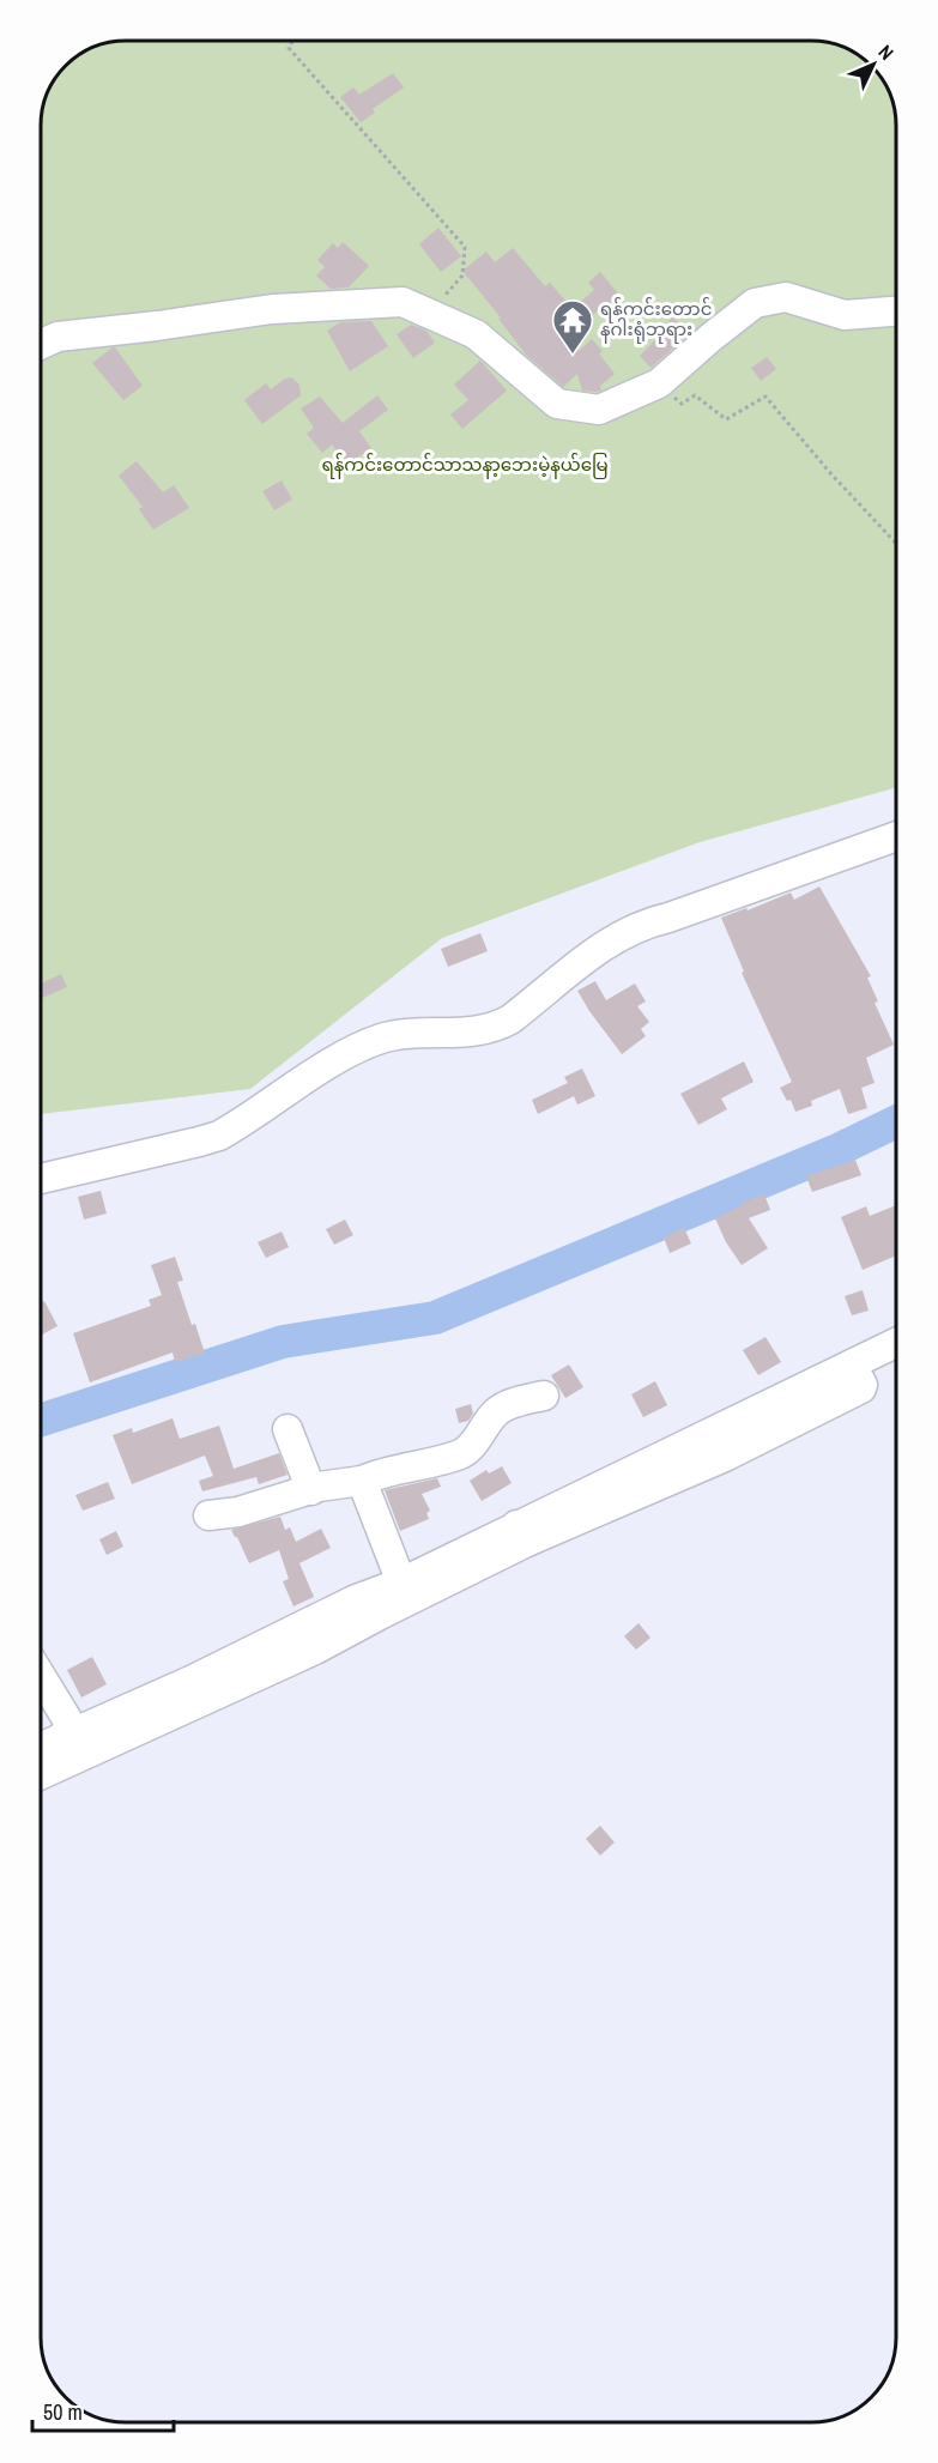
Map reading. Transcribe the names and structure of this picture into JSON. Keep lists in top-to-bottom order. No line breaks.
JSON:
{"parks":["ရန်ကင်းတောင်သာသနာ့ဘေးမဲ့နယ်မြေ"],"places":{"temple":["ရန်ကင်းတောင် နဂါးရုံဘုရား"]},"scale_bar":"50 m","north":"top right"}
